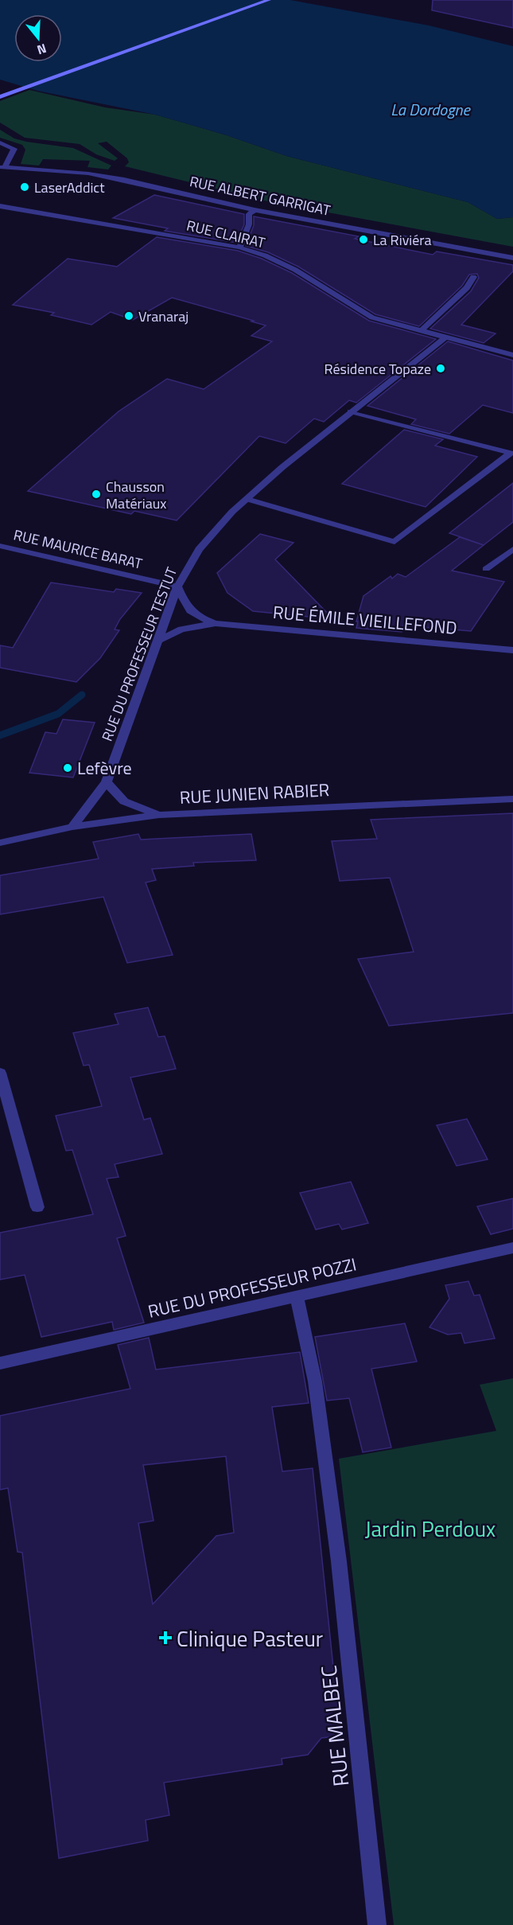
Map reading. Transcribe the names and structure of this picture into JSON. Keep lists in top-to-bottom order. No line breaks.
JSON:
{"streets":{"street":["RUE ALBERT GARRIGAT","RUE CLAIRAT","RUE MAURICE BARAT","RUE ÉMILE VIEILLEFOND","RUE DU PROFESSEUR TESTUT","RUE JUNIEN RABIER","RUE DU PROFESSEUR POZZI","RUE MALBEC"]},"crossings":[["RUE CLAIRAT","RUE DU PROFESSEUR TESTUT"],["RUE MAURICE BARAT","RUE ÉMILE VIEILLEFOND"],["RUE MAURICE BARAT","RUE DU PROFESSEUR TESTUT"],["RUE ÉMILE VIEILLEFOND","RUE DU PROFESSEUR TESTUT"],["RUE DU PROFESSEUR TESTUT","RUE JUNIEN RABIER"],["RUE DU PROFESSEUR POZZI","RUE MALBEC"]],"water":["La Dordogne"],"parks":["Jardin Perdoux"],"places":{"other":["LaserAddict","La Riviéra","Vranaraj","Résidence Topaze","Chausson Matériaux","Lefèvre"],"health":["Clinique Pasteur"]},"north":"bottom"}
